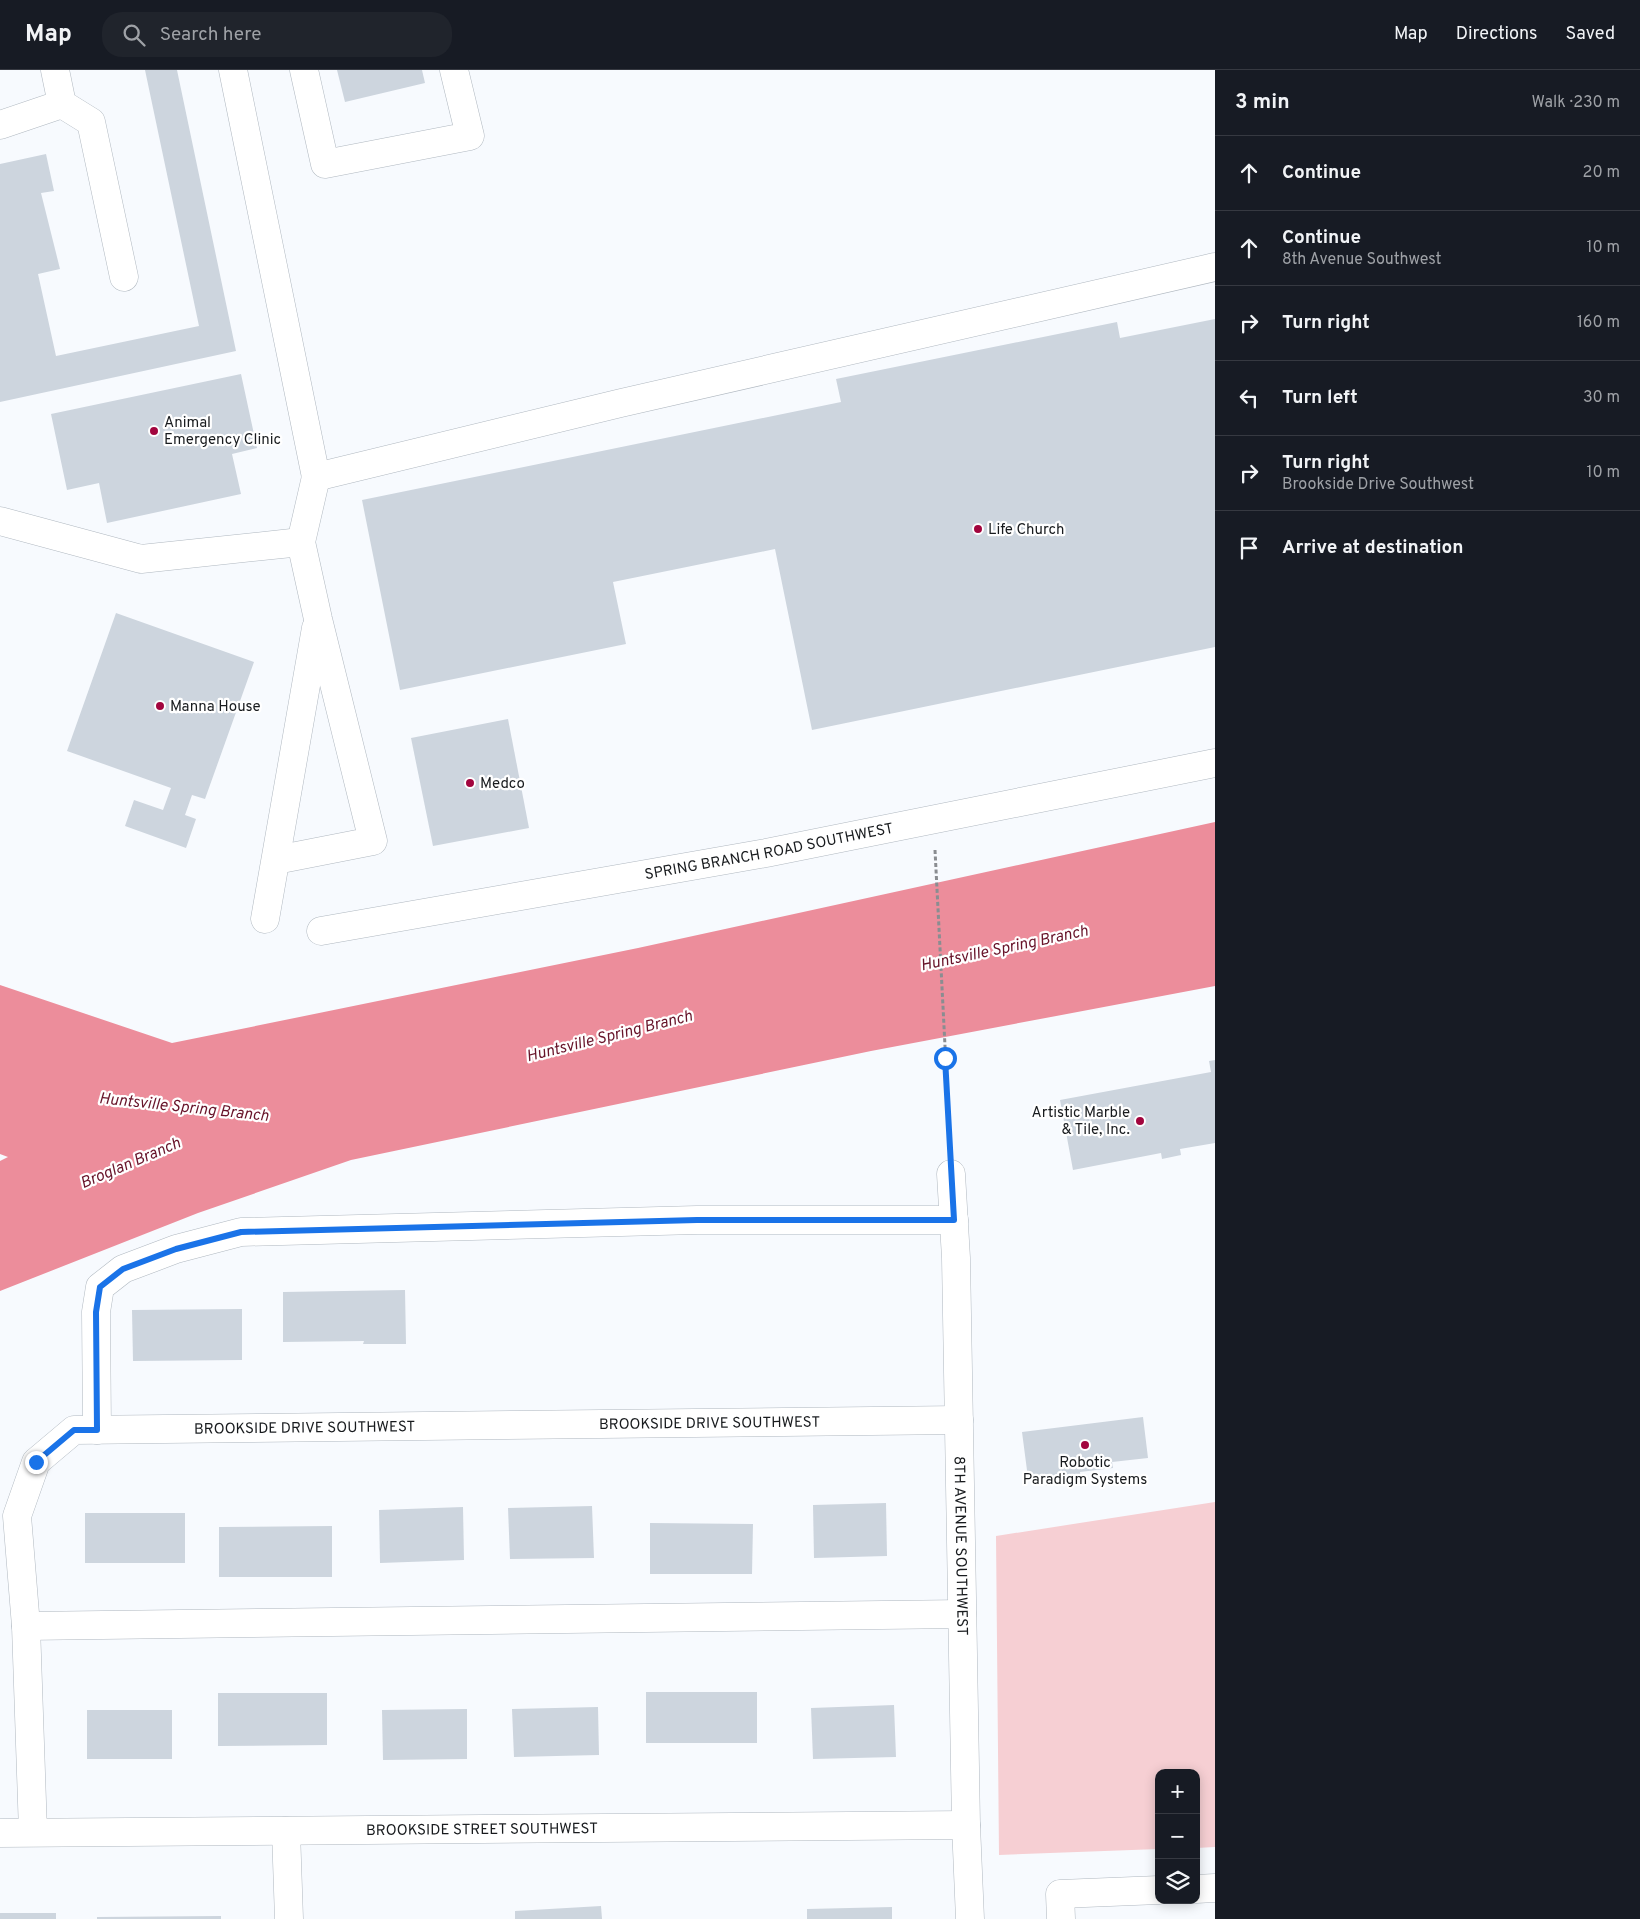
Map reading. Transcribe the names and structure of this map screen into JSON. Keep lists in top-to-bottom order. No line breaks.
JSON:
{"streets":{"street":["SPRING BRANCH ROAD SOUTHWEST","BROOKSIDE DRIVE SOUTHWEST","8TH AVENUE SOUTHWEST","BROOKSIDE STREET SOUTHWEST"]},"crossings":[["BROOKSIDE DRIVE SOUTHWEST","8TH AVENUE SOUTHWEST"],["BROOKSIDE DRIVE SOUTHWEST","BROOKSIDE STREET SOUTHWEST"],["8TH AVENUE SOUTHWEST","BROOKSIDE STREET SOUTHWEST"]],"water":["Huntsville Spring Branch","Broglan Branch"],"places":["Animal Emergency Clinic","Life Church","Manna House","Medco","Artistic Marble & Tile, Inc.","Robotic Paradigm Systems"],"page":{"header":"Map","search":"Search here","nav":["Map","Directions","Saved"],"heading":["3 min","Walk · 230 m"],"list":[["Continue","20 m"],["Continue","8th Avenue Southwest","10 m"],["Turn right","160 m"],["Turn left","30 m"],["Turn right","Brookside Drive Southwest","10 m"],"Arrive at destination"],"map_buttons":["+","−"]}}
